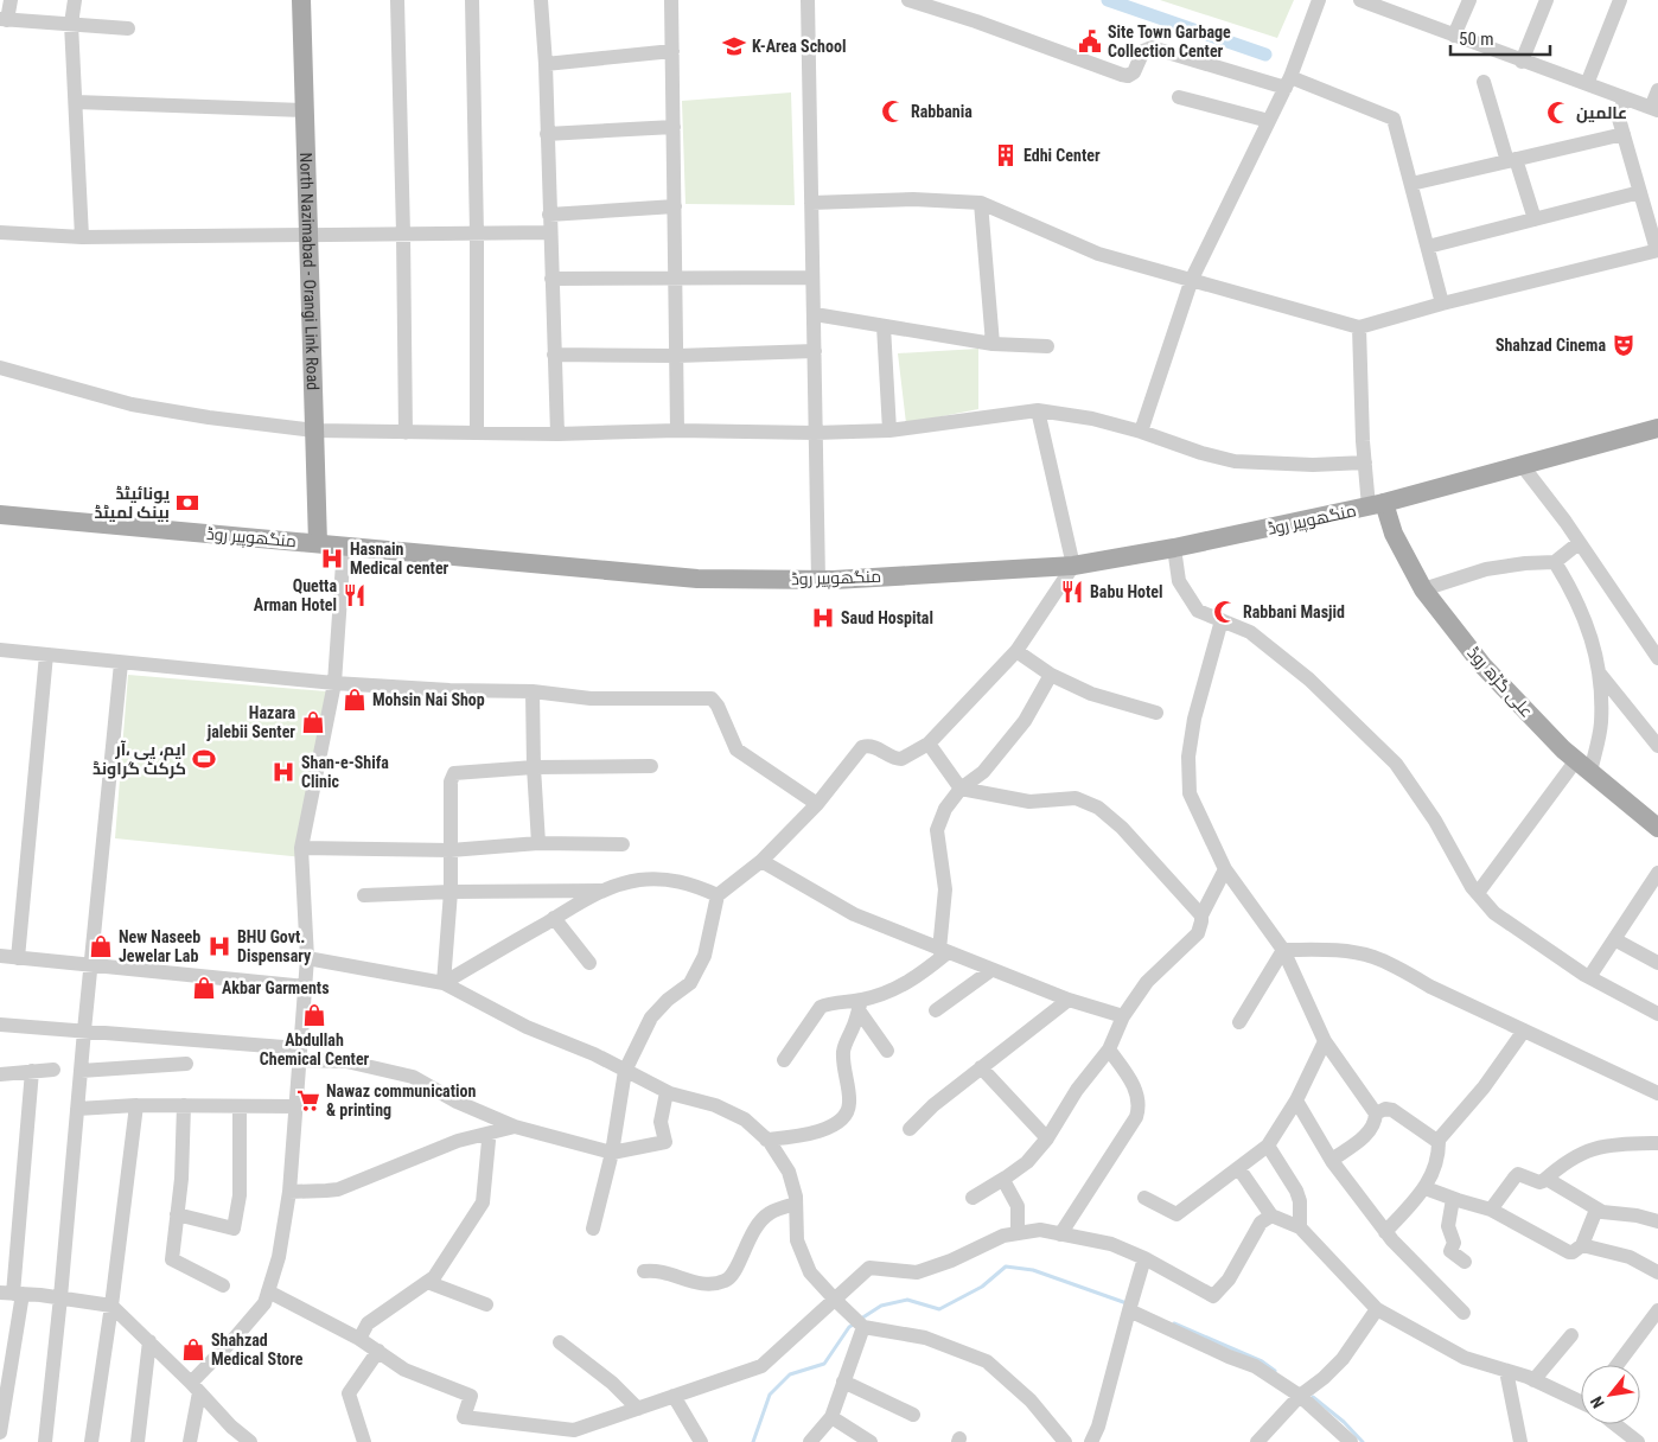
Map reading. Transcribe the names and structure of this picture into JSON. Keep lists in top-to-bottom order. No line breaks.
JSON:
{"streets":{"main road":["North Nazimabad - Orangi Link Road","منگھوپیر روڈ","علی گڑھ روڈ"]},"crossings":[["North Nazimabad - Orangi Link Road","منگھوپیر روڈ"],["منگھوپیر روڈ","علی گڑھ روڈ"]],"places":{"public building":["Site Town Garbage Collection Center"],"school or university":["K-Area School"],"mosque":["Rabbania","عالمین","Rabbani Masjid"],"building":["Edhi Center"],"theatre":["Shahzad Cinema"],"bank":["یونائیٹڈ بینک لمیٹڈ"],"hospital":["Hasnain Medical center","Saud Hospital","Shan-e-Shifa Clinic","BHU Govt. Dispensary"],"restaurant":["Babu Hotel","Quetta Arman Hotel"],"shop":["Mohsin Nai Shop","Hazara jalebii Senter","New Naseeb Jewelar Lab","Akbar Garments","Abdullah Chemical Center","Shahzad Medical Store"],"sports":["ایم، پی ،آر کرکٹ گراونڈ"],"supermarket":["Nawaz communication & printing"]},"scale_bar":"50 m","north":"bottom left"}
